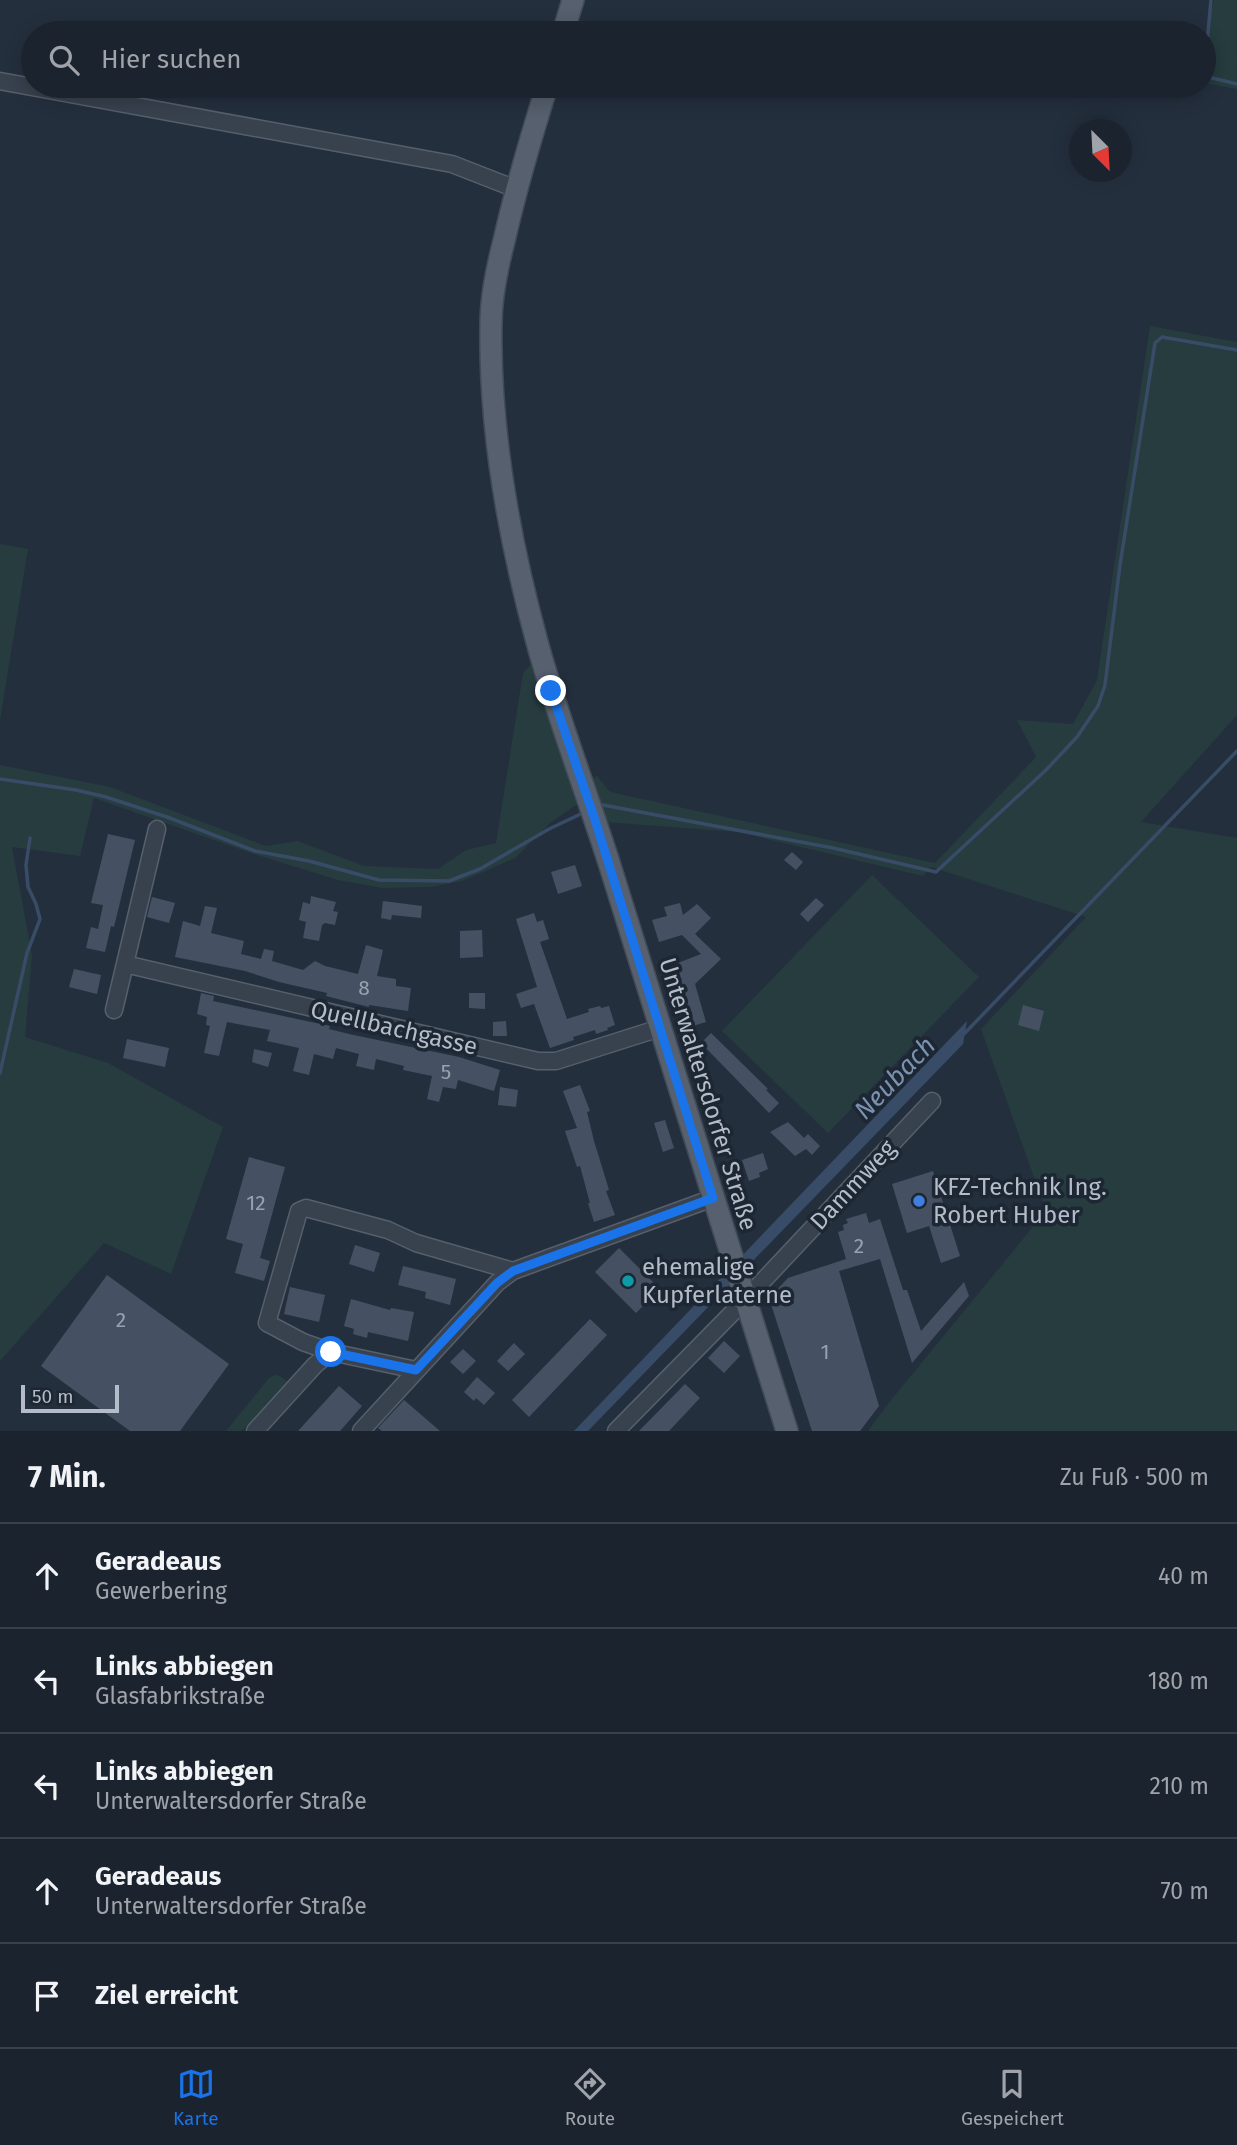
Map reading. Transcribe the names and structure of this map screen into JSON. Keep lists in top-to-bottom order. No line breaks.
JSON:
{"streets":{"main road":["Unterwaltersdorfer Straße"],"street":["Quellbachgasse","Dammweg"]},"crossings":[["Quellbachgasse","Unterwaltersdorfer Straße"],["Unterwaltersdorfer Straße","Dammweg"]],"water":["Neubach"],"places":["KFZ-Technik Ing. Robert Huber","ehemalige Kupferlaterne"],"house_numbers":["8","5","12","2","2","1"],"scale_bar":"50 m","north":"bottom right","page":{"search":"Hier suchen","scale":"50 m","heading":["7 Min.","Zu Fuß · 500 m"],"list":[["Geradeaus","Gewerbering","40 m"],["Links abbiegen","Glasfabrikstraße","180 m"],["Links abbiegen","Unterwaltersdorfer Straße","210 m"],["Geradeaus","Unterwaltersdorfer Straße","70 m"],"Ziel erreicht"],"nav":["Karte","Route","Gespeichert"]}}
